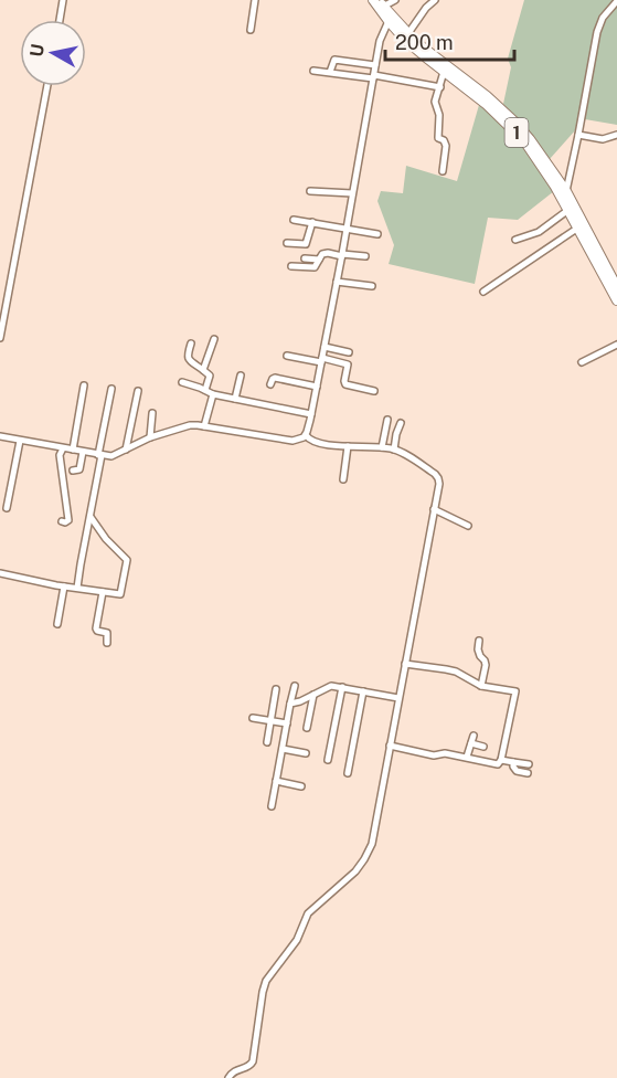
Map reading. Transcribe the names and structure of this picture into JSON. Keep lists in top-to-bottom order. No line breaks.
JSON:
{"streets":{"highway":["1"]},"scale_bar":"200 m","north":"left"}
